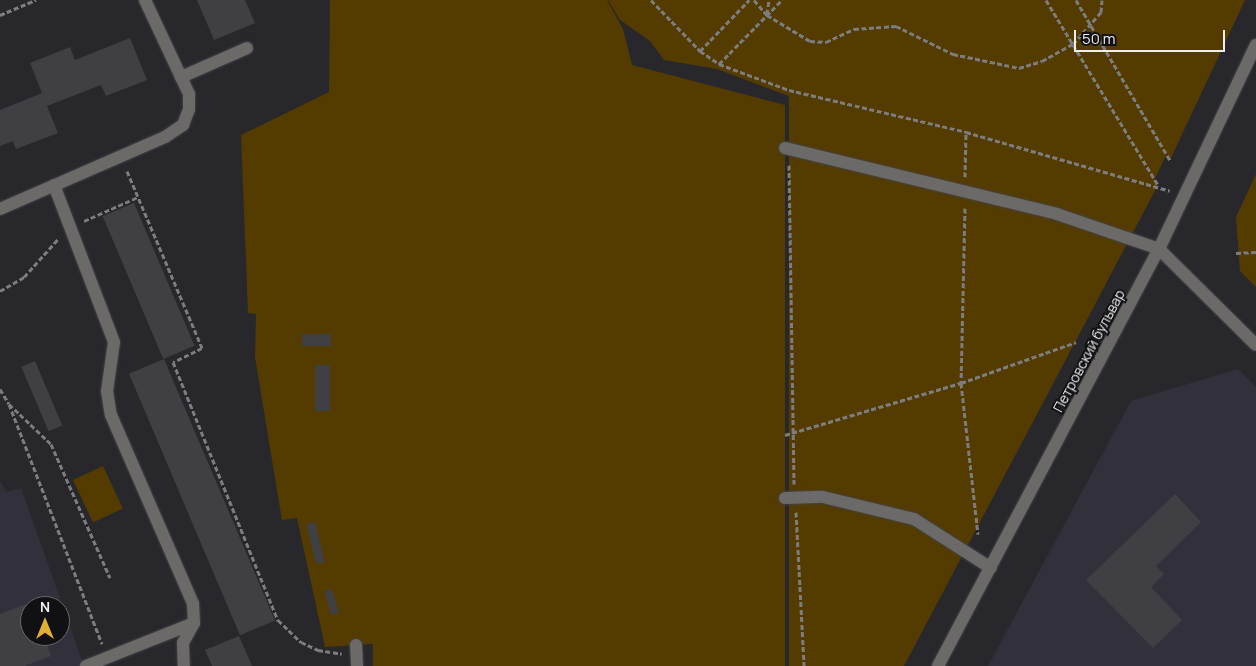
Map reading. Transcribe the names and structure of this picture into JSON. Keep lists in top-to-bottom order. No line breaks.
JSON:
{"streets":{"street":["Петровский бульвар"]},"scale_bar":"50 m","north":"top"}
